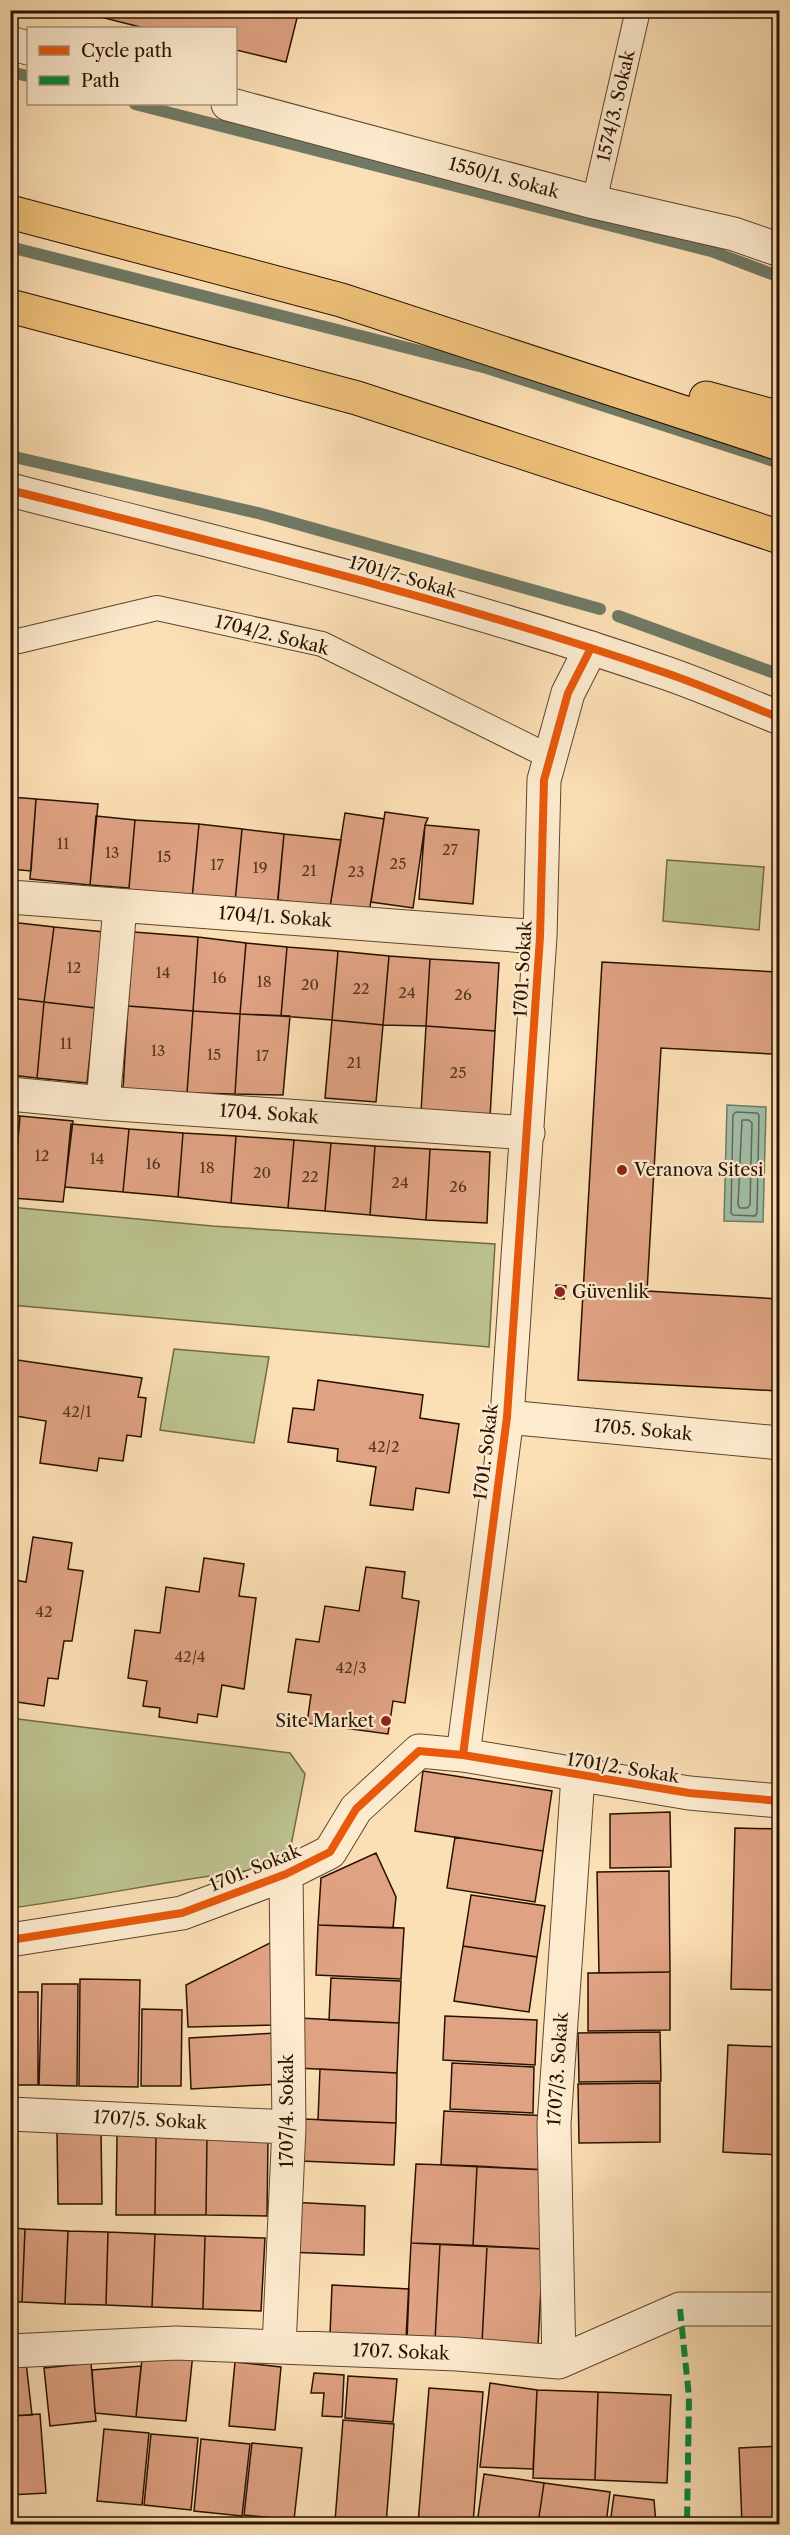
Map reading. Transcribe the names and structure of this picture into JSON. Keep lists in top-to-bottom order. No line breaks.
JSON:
{"streets":{"street":["1550/1. Sokak","1701/7. Sokak","1704/1. Sokak","1701. Sokak","1704. Sokak","1705. Sokak","1701/2. Sokak","1707/3. Sokak","1707/4. Sokak","1707/5. Sokak","1707. Sokak"],"lane":["1574/3. Sokak","1704/2. Sokak"]},"crossings":[["1574/3. Sokak","1550/1. Sokak"],["1701/7. Sokak","1701. Sokak"],["1704/2. Sokak","1701. Sokak"],["1704/1. Sokak","1701. Sokak"],["1701. Sokak","1704. Sokak"],["1701. Sokak","1705. Sokak"],["1701. Sokak","1701/2. Sokak"],["1701. Sokak","1707/4. Sokak"],["1701/2. Sokak","1707/3. Sokak"],["1707/3. Sokak","1707. Sokak"],["1707/4. Sokak","1707/5. Sokak"],["1707/4. Sokak","1707. Sokak"]],"places":["Veranova Sitesi","Güvenlik","Site Market"],"house_numbers":["11","27","13","15","25","17","19","21","23","12","14","16","18","20","22","24","26","11","13","15","17","21","25","12","14","16","18","20","22","24","26","42/1","42/2","42","42/4","42/3"],"legend":["Cycle path","Path"]}
